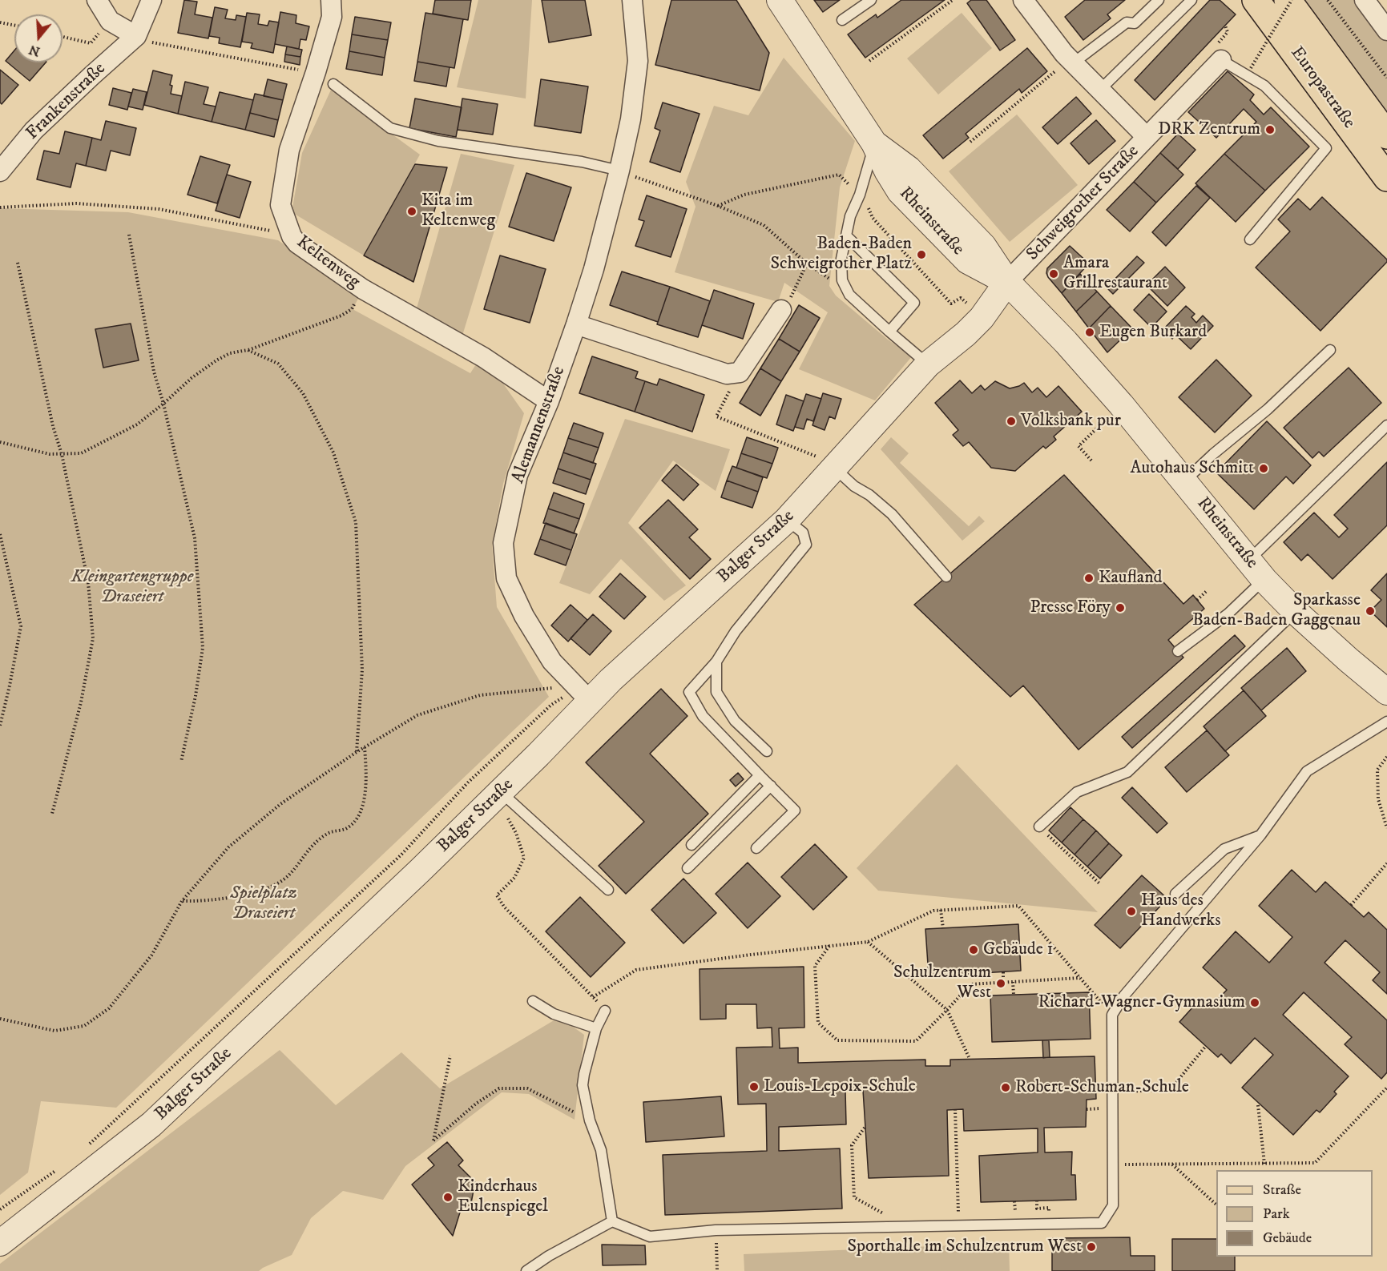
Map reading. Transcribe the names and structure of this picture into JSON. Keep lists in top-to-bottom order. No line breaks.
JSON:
{"streets":{"main road":["Europastraße"],"street":["Frankenstraße","Schweigrother Straße","Rheinstraße","Keltenweg","Alemannenstraße","Balger Straße"]},"crossings":[["Schweigrother Straße","Rheinstraße"],["Schweigrother Straße","Balger Straße"],["Rheinstraße","Balger Straße"],["Keltenweg","Alemannenstraße"],["Alemannenstraße","Balger Straße"]],"parks":["Kleingartengruppe Draseiert","Spielplatz Draseiert"],"places":["DRK Zentrum","Kita im Keltenweg","Baden-Baden Schweigrother Platz","Amara Grillrestaurant","Eugen Burkard","Volksbank pur","Autohaus Schmitt","Kaufland","Presse Föry","Sparkasse Baden-Baden Gaggenau","Haus des Handwerks","Gebäude 1","Schulzentrum West","Richard-Wagner-Gymnasium","Louis-Lepoix-Schule","Robert-Schuman-Schule","Kinderhaus Eulenspiegel","Sporthalle im Schulzentrum West"],"legend":["Straße","Park","Gebäude"],"north":"bottom"}
